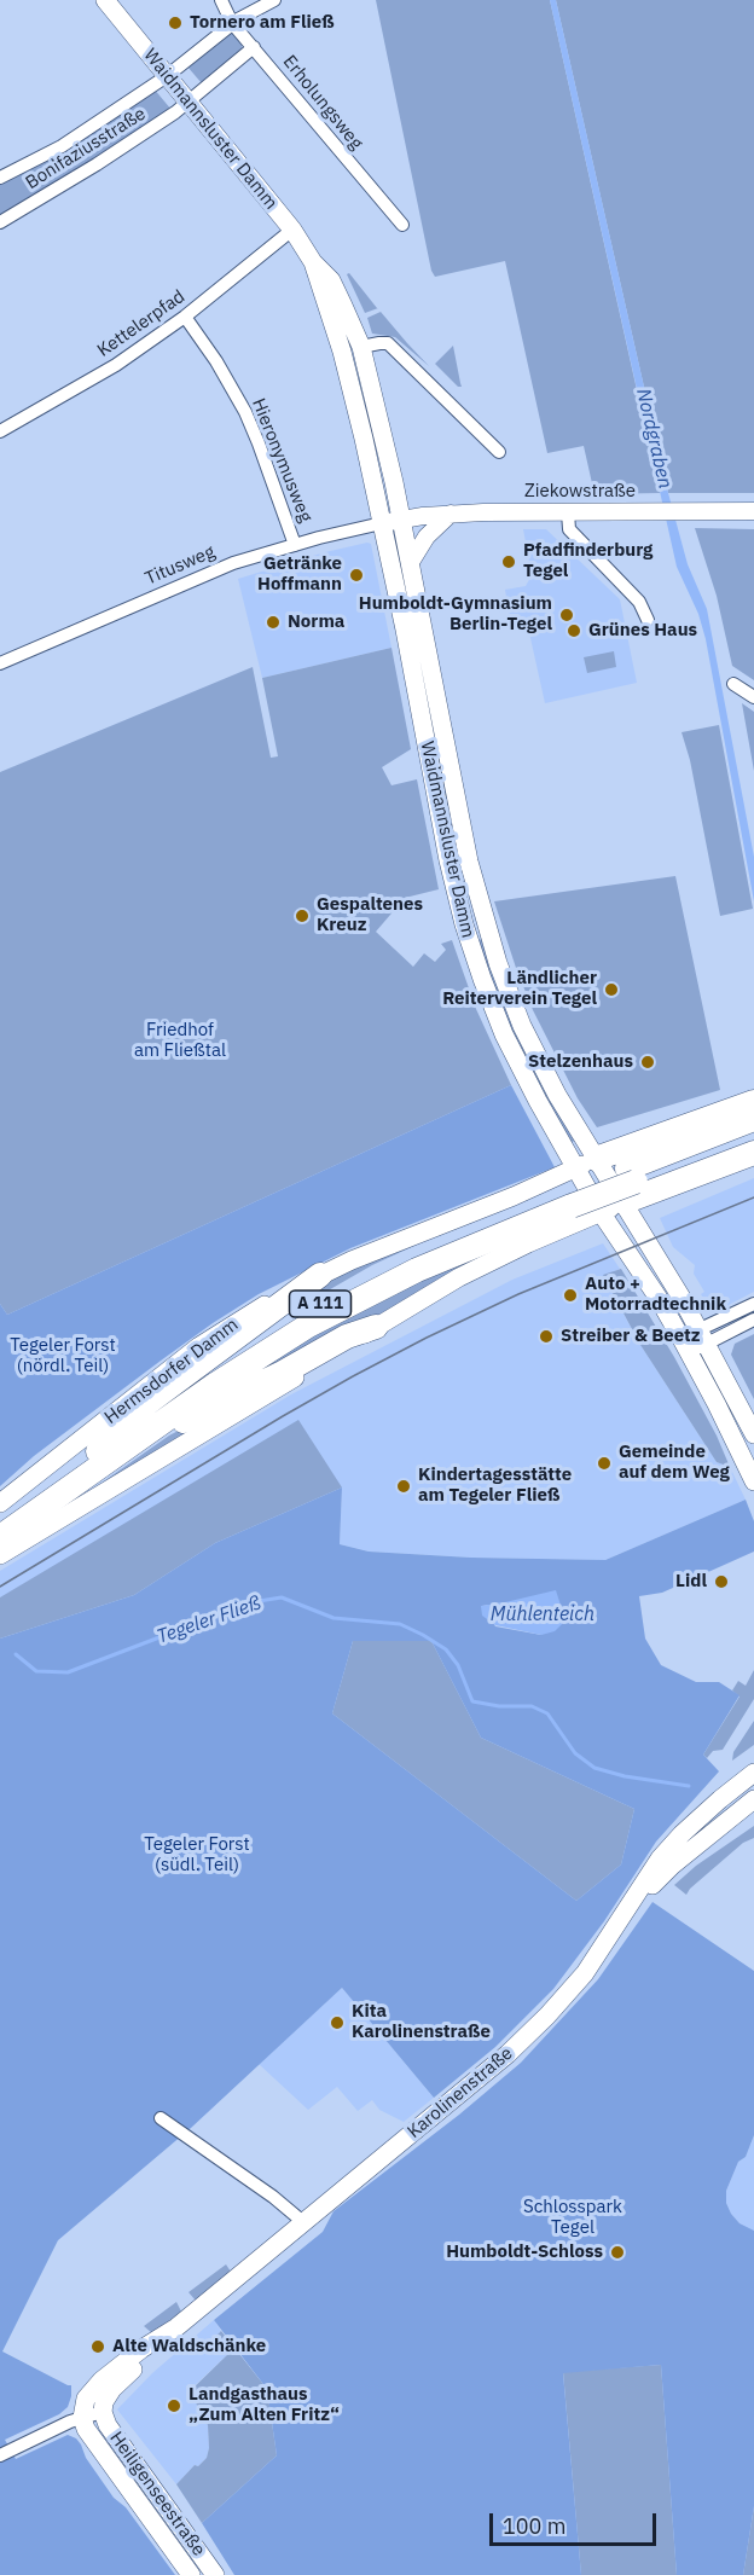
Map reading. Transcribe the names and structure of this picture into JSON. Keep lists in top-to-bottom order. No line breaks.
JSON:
{"streets":{"highway":["A 111"],"main road":["Waidmannsluster Damm","Hermsdorfer Damm","Karolinenstraße","Heiligenseestraße"],"street":["Erholungsweg","Bonifaziusstraße","Kettelerpfad","Hieronymusweg","Ziekowstraße","Titusweg"]},"crossings":[["Erholungsweg","Bonifaziusstraße"],["Waidmannsluster Damm","Bonifaziusstraße"],["Waidmannsluster Damm","Kettelerpfad"],["Waidmannsluster Damm","Ziekowstraße"],["Waidmannsluster Damm","Titusweg"],["Waidmannsluster Damm","Hermsdorfer Damm"],["Kettelerpfad","Hieronymusweg"],["Hieronymusweg","Titusweg"],["Ziekowstraße","Titusweg"],["Karolinenstraße","Heiligenseestraße"]],"water":["Nordgraben","Mühlenteich","Tegeler Fließ"],"parks":["Friedhof am Fließtal","Tegeler Forst (nördl. Teil)","Tegeler Forst (südl. Teil)","Schlosspark Tegel"],"places":["Tornero am Fließ","Pfadfinderburg Tegel","Getränke Hoffmann","Humboldt-Gymnasium Berlin-Tegel","Norma","Grünes Haus","Gespaltenes Kreuz","Ländlicher Reiterverein Tegel","Stelzenhaus","Auto + Motorradtechnik","Streiber & Beetz","Gemeinde auf dem Weg","Kindertagesstätte am Tegeler Fließ","Lidl","Kita Karolinenstraße","Humboldt-Schloss","Alte Waldschänke","Landgasthaus „Zum Alten Fritz“"],"scale_bar":"100 m"}
